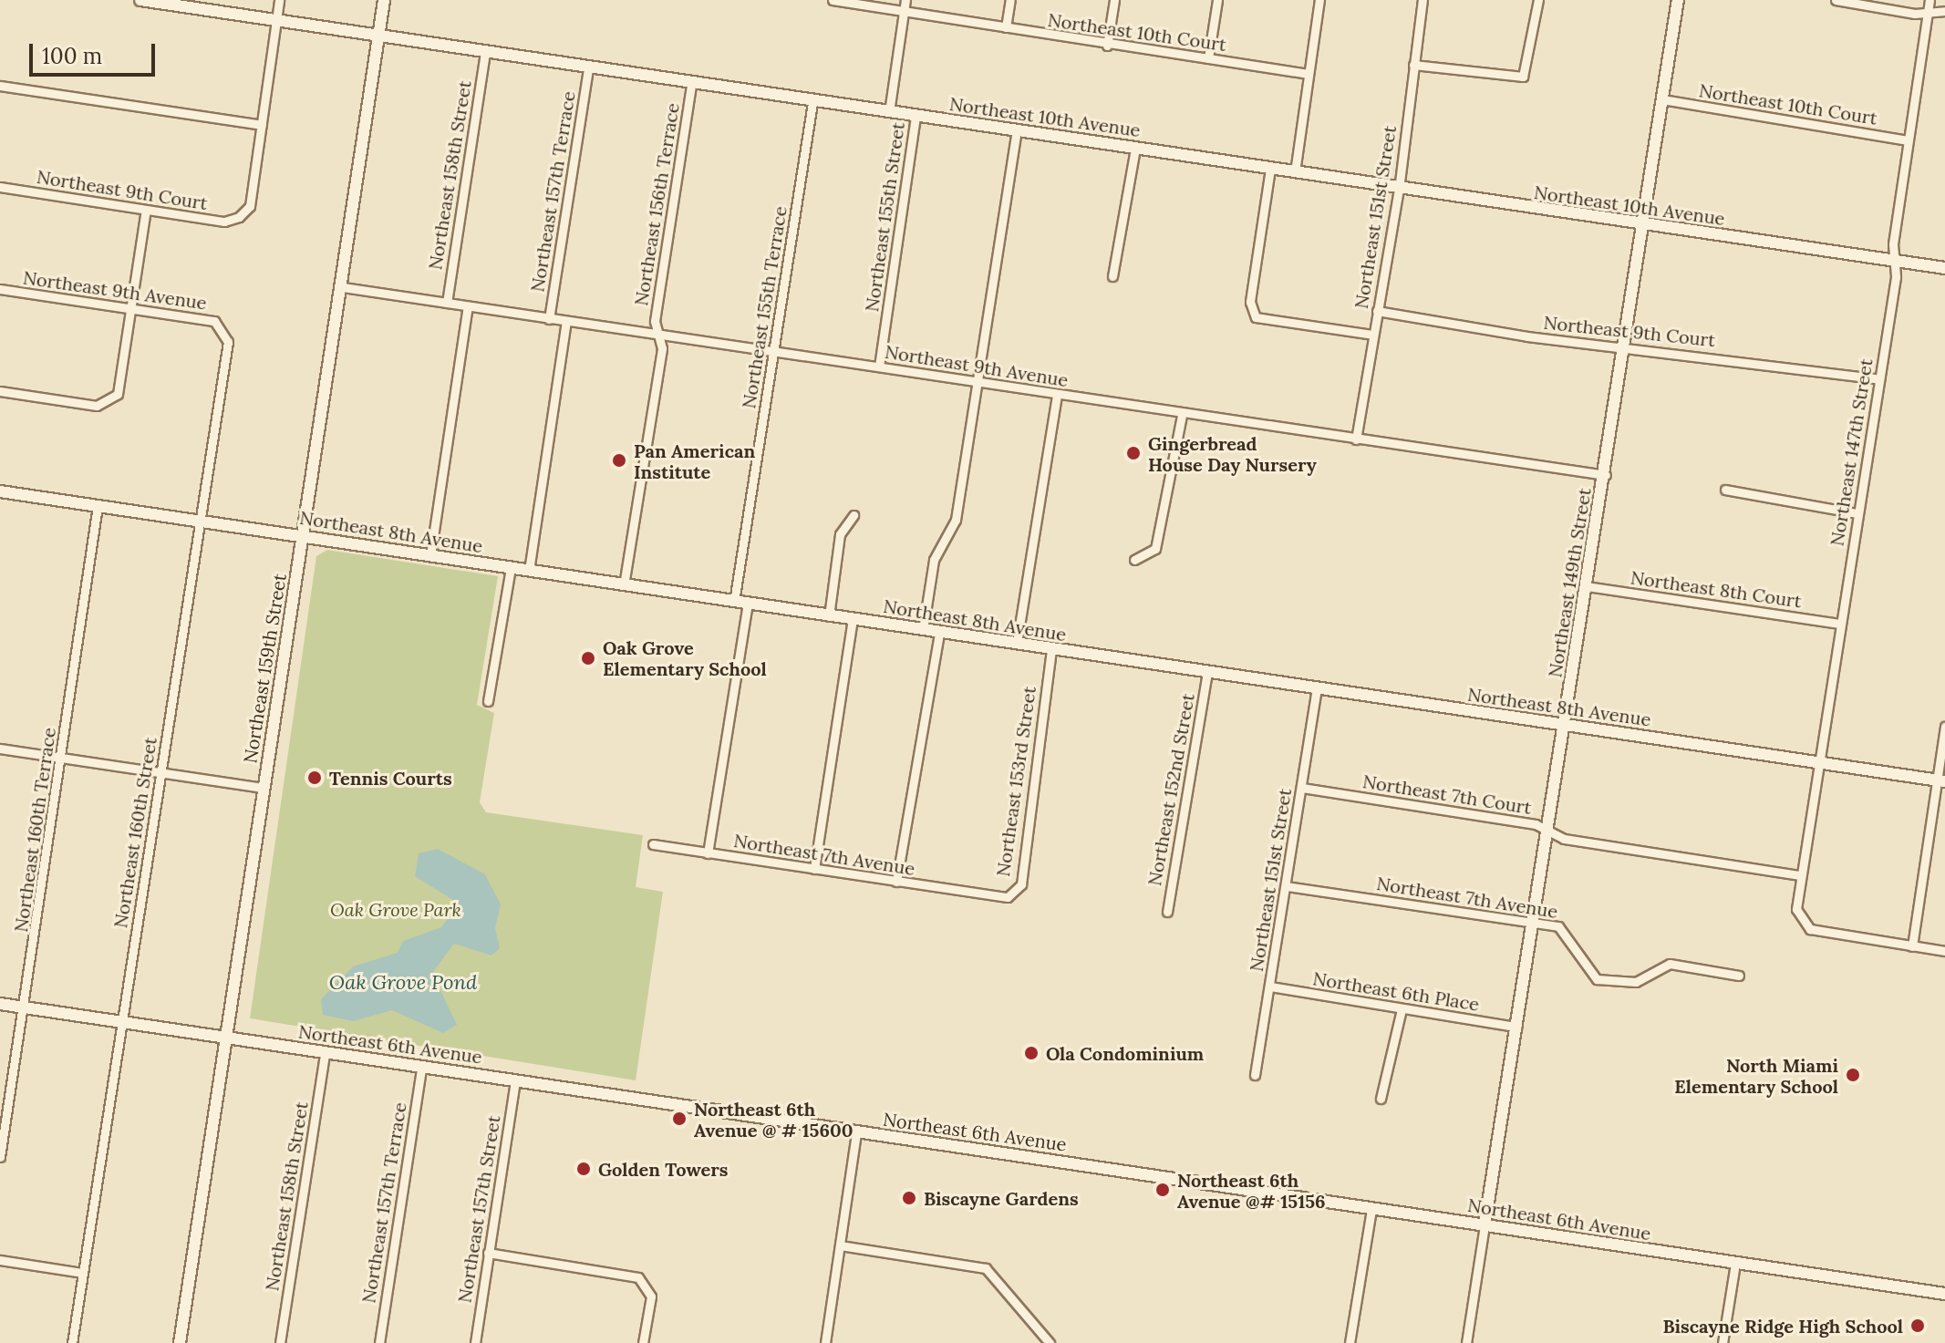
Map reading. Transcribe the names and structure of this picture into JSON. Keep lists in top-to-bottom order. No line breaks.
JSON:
{"streets":{"street":["Northeast 10th Court","Northeast 10th Avenue","Northeast 158th Street","Northeast 9th Court","Northeast 157th Terrace","Northeast 156th Terrace","Northeast 155th Street","Northeast 151st Street","Northeast 9th Avenue","Northeast 155th Terrace","Northeast 147th Street","Northeast 8th Avenue","Northeast 149th Street","Northeast 8th Court","Northeast 159th Street","Northeast 153rd Street","Northeast 152nd Street","Northeast 7th Court","Northeast 160th Terrace","Northeast 160th Street","Northeast 7th Avenue","Northeast 6th Place","Northeast 6th Avenue","Northeast 157th Street"]},"crossings":[["Northeast 10th Court","Northeast 155th Street"],["Northeast 10th Court","Northeast 147th Street"],["Northeast 10th Court","Northeast 149th Street"],["Northeast 10th Avenue","Northeast 158th Street"],["Northeast 10th Avenue","Northeast 157th Terrace"],["Northeast 10th Avenue","Northeast 156th Terrace"],["Northeast 10th Avenue","Northeast 155th Street"],["Northeast 10th Avenue","Northeast 151st Street"],["Northeast 10th Avenue","Northeast 155th Terrace"],["Northeast 10th Avenue","Northeast 147th Street"],["Northeast 10th Avenue","Northeast 149th Street"],["Northeast 10th Avenue","Northeast 159th Street"],["Northeast 158th Street","Northeast 9th Avenue"],["Northeast 158th Street","Northeast 6th Avenue"],["Northeast 9th Court","Northeast 151st Street"],["Northeast 9th Court","Northeast 147th Street"],["Northeast 9th Court","Northeast 149th Street"],["Northeast 157th Terrace","Northeast 9th Avenue"],["Northeast 157th Terrace","Northeast 6th Avenue"],["Northeast 156th Terrace","Northeast 9th Avenue"],["Northeast 156th Terrace","Northeast 8th Avenue"],["Northeast 155th Street","Northeast 9th Avenue"],["Northeast 151st Street","Northeast 9th Avenue"],["Northeast 151st Street","Northeast 8th Avenue"],["Northeast 151st Street","Northeast 7th Court"],["Northeast 151st Street","Northeast 7th Avenue"],["Northeast 151st Street","Northeast 6th Place"],["Northeast 9th Avenue","Northeast 155th Terrace"],["Northeast 9th Avenue","Northeast 149th Street"],["Northeast 9th Avenue","Northeast 159th Street"],["Northeast 9th Avenue","Northeast 160th Street"],["Northeast 155th Terrace","Northeast 8th Avenue"],["Northeast 147th Street","Northeast 8th Avenue"],["Northeast 147th Street","Northeast 8th Court"],["Northeast 147th Street","Northeast 7th Court"],["Northeast 8th Avenue","Northeast 149th Street"],["Northeast 8th Avenue","Northeast 159th Street"],["Northeast 8th Avenue","Northeast 153rd Street"],["Northeast 8th Avenue","Northeast 152nd Street"],["Northeast 8th Avenue","Northeast 160th Terrace"],["Northeast 8th Avenue","Northeast 160th Street"],["Northeast 149th Street","Northeast 8th Court"],["Northeast 149th Street","Northeast 7th Court"],["Northeast 149th Street","Northeast 7th Avenue"],["Northeast 149th Street","Northeast 6th Place"],["Northeast 149th Street","Northeast 6th Avenue"],["Northeast 159th Street","Northeast 6th Avenue"],["Northeast 153rd Street","Northeast 7th Avenue"],["Northeast 160th Terrace","Northeast 6th Avenue"],["Northeast 160th Street","Northeast 6th Avenue"],["Northeast 6th Avenue","Northeast 157th Street"]],"water":["Oak Grove Pond"],"parks":["Oak Grove Park"],"places":["Gingerbread House Day Nursery","Pan American Institute","Oak Grove Elementary School","Tennis Courts","Ola Condominium","North Miami Elementary School","Northeast 6th Avenue @ # 15600","Golden Towers","Northeast 6th Avenue @# 15156","Biscayne Gardens","Biscayne Ridge High School"],"scale_bar":"100 m"}
